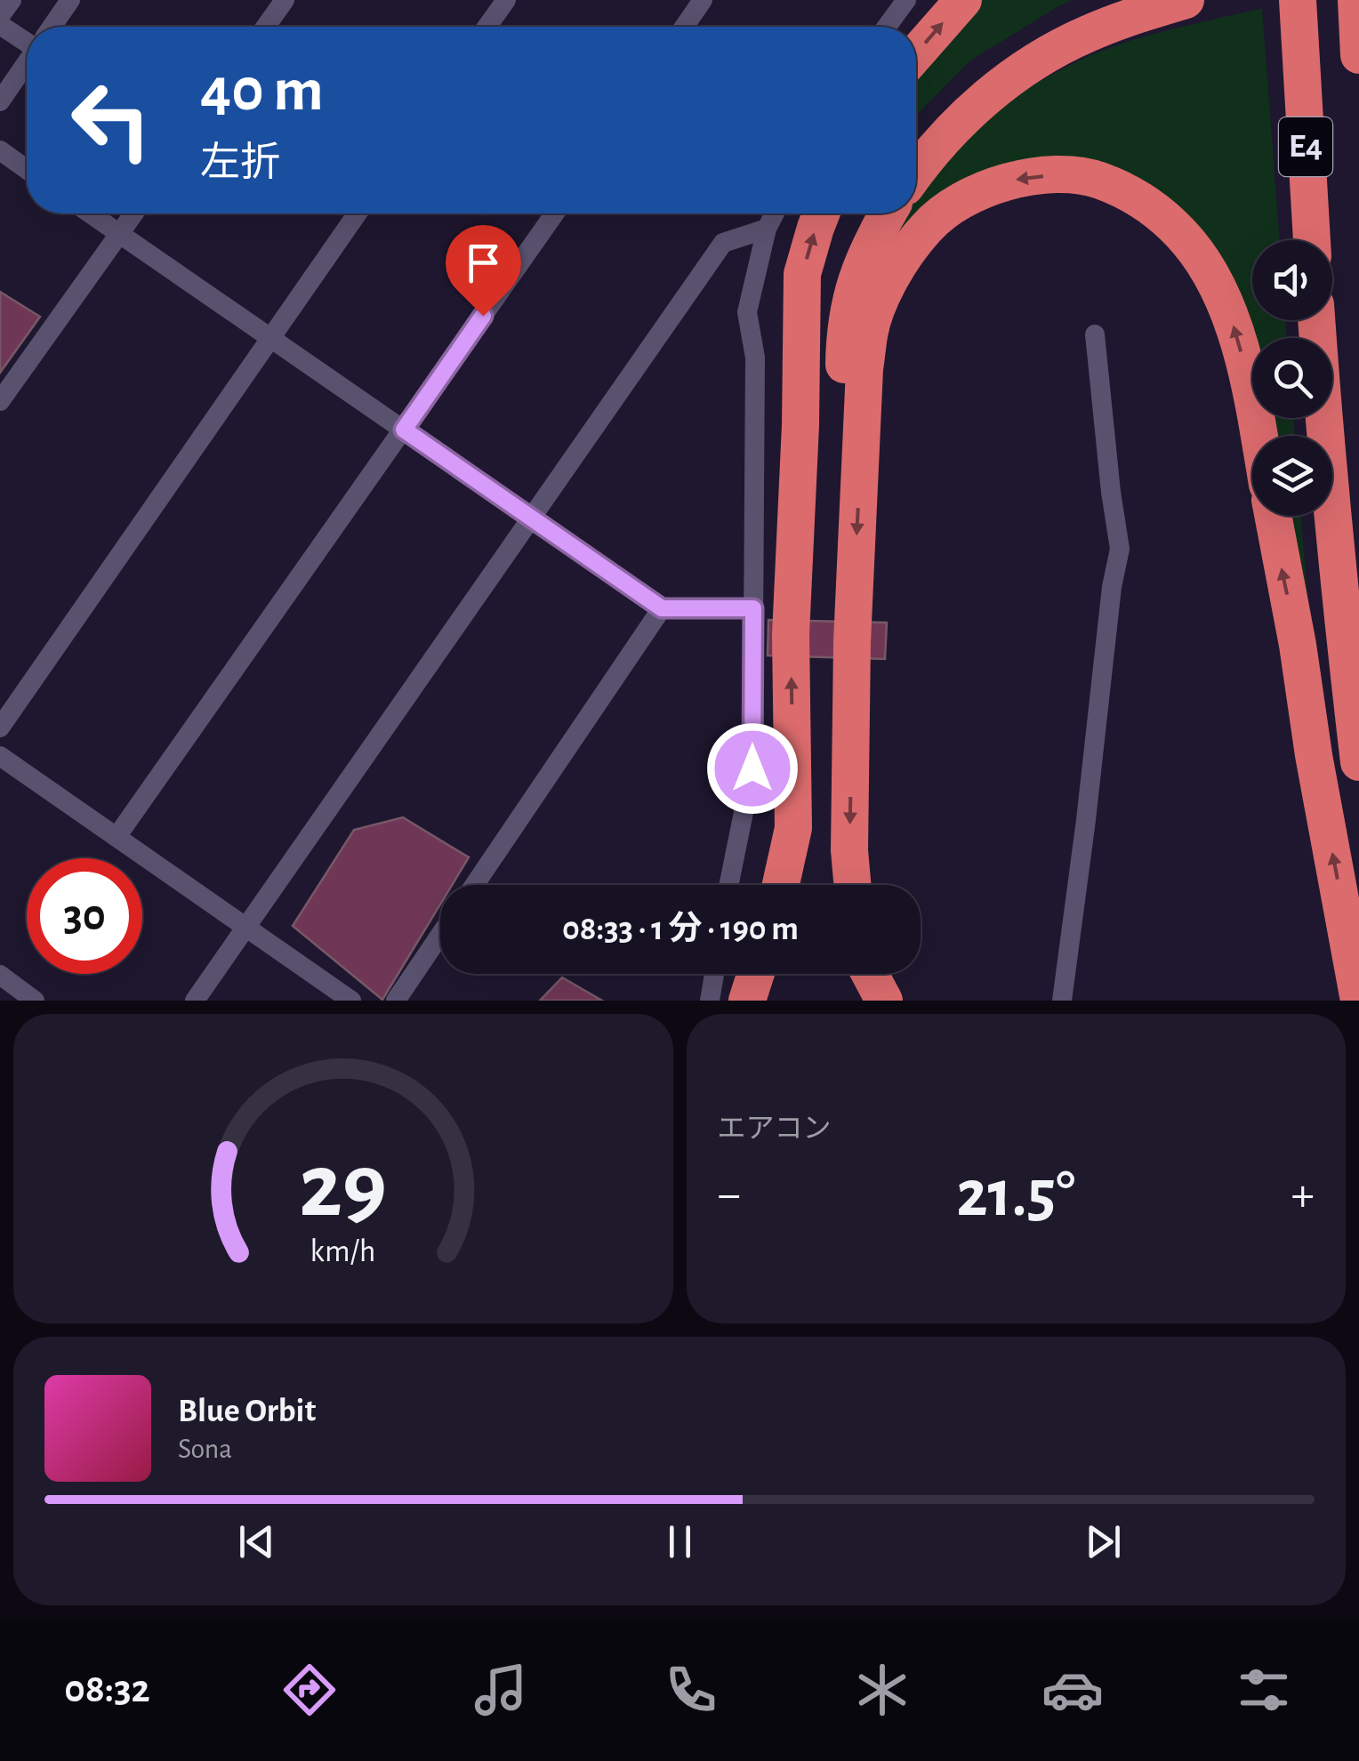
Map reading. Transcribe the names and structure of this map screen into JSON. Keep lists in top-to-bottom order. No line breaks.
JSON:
{"streets":{"highway":["E4"]},"page":{"turn":["40 m","左折"],"limit":"30","trip":"08:33 · 1 分 · 190 m","tile":"エアコン","heat":["−","21.5°","+"],"song":["Blue Orbit","Sona"],"tabs":"08:32","gauge":["29","km/h"]}}
